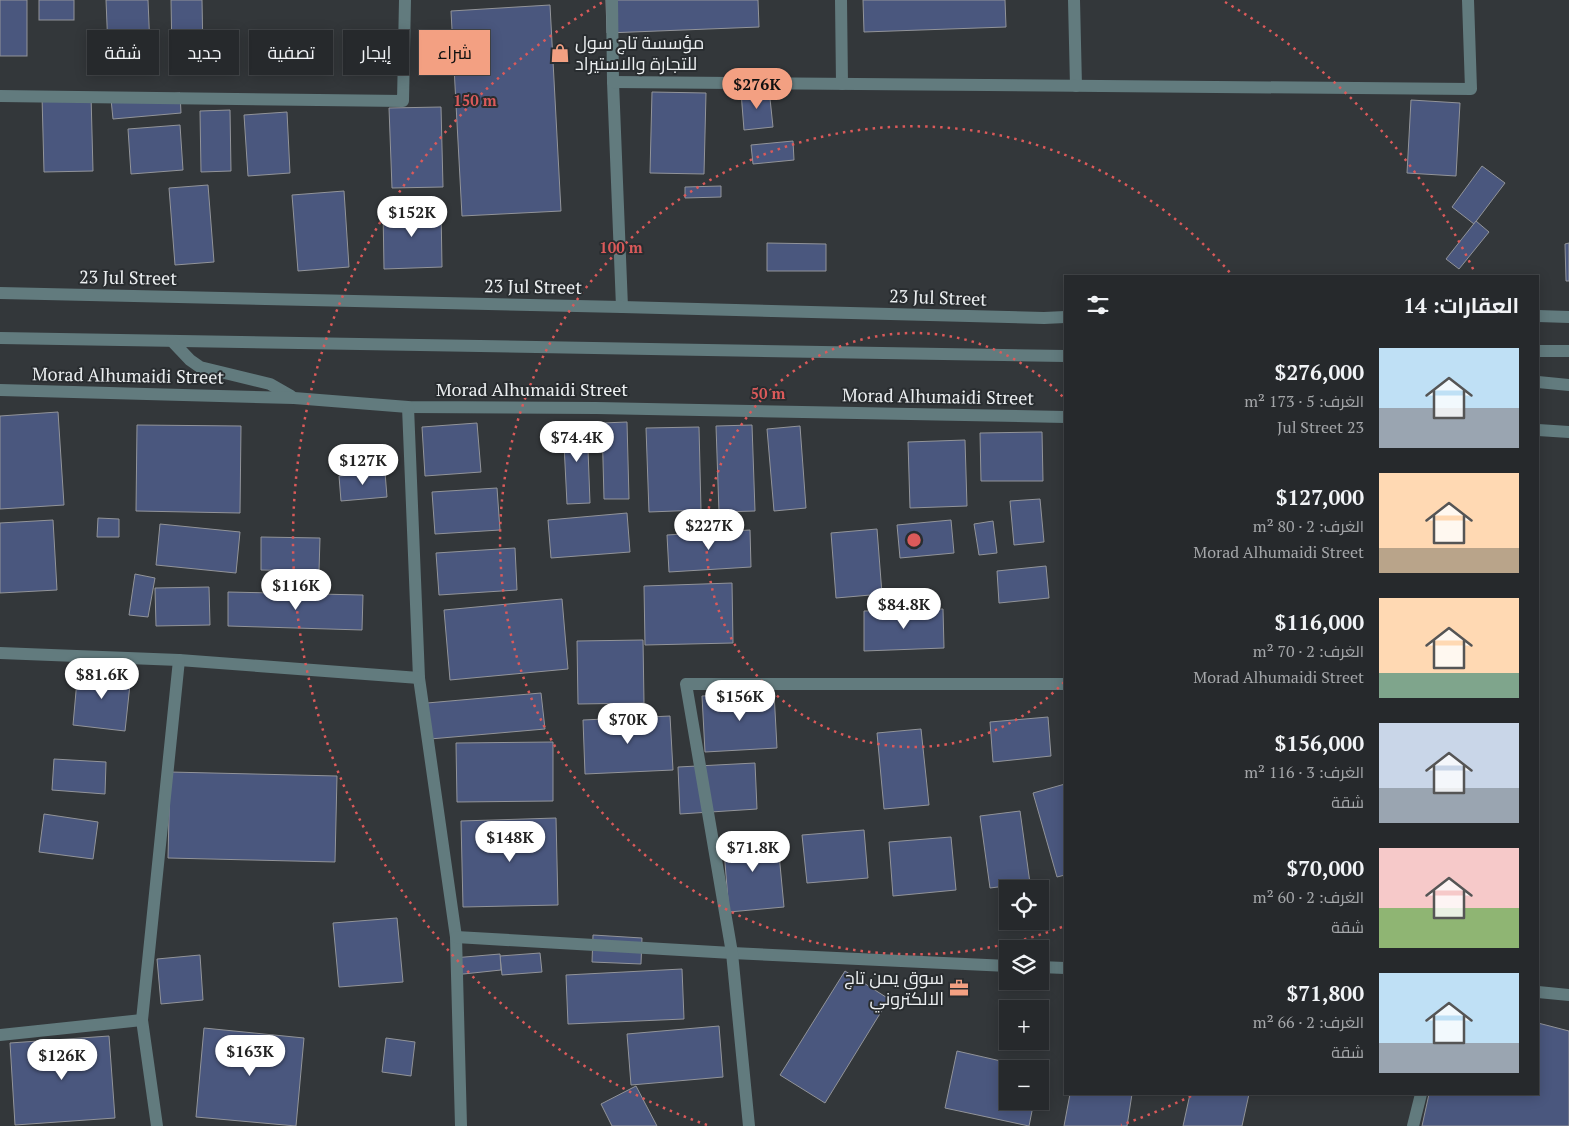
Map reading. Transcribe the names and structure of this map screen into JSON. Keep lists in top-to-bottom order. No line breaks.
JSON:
{"streets":{"street":["23 Jul Street","Morad Alhumaidi Street"]},"places":{"shop":["مؤسسة تاج سول للتجارة والاستيراد"],"office":["سوق يمن تاج الالكتروني"]},"page":{"chip":["شراء","إيجار","تصفية","جديد","شقة"],"price":["$276K","$152K","$74.4K","$127K","$227K","$116K","$84.8K","$81.6K","$156K","$70K","$148K","$71.8K","$163K","$126K"],"heading":"العقارات: 14","list":[{"name":"$276,000","note":"الغرف: 5 · 173 m² · 23 Jul Street"},{"name":"$127,000","note":"الغرف: 2 · 80 m² · Morad Alhumaidi Street"},{"name":"$116,000","note":"الغرف: 2 · 70 m² · Morad Alhumaidi Street"},{"name":"$156,000","note":"الغرف: 3 · 116 m² · شقة"},{"name":"$70,000","note":"الغرف: 2 · 60 m² · شقة"},{"name":"$71,800","note":"الغرف: 2 · 66 m² · شقة"}],"map_buttons":["+","−"]},"rings":["150 m","100 m","50 m"]}
